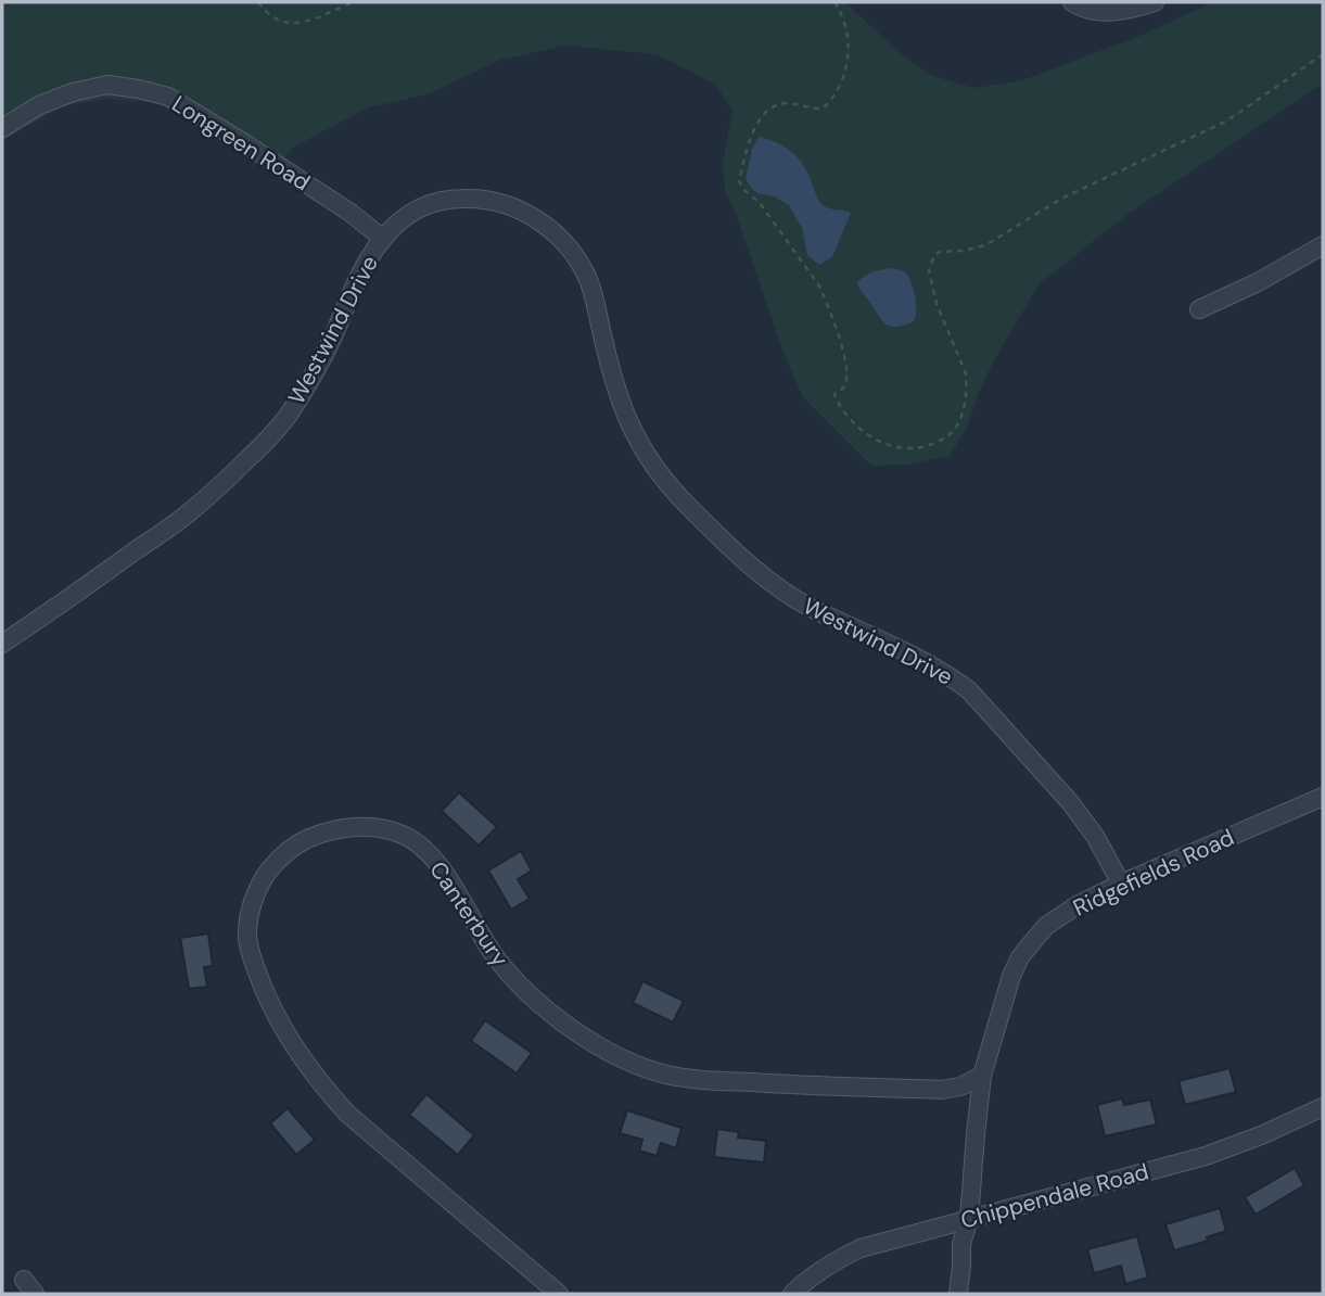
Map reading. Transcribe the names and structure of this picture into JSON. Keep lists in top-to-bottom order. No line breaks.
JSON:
{"streets":{"street":["Longreen Road","Westwind Drive","Ridgefields Road","Canterbury","Chippendale Road"]},"crossings":[["Longreen Road","Westwind Drive"],["Westwind Drive","Ridgefields Road"],["Ridgefields Road","Canterbury"],["Ridgefields Road","Chippendale Road"]]}
